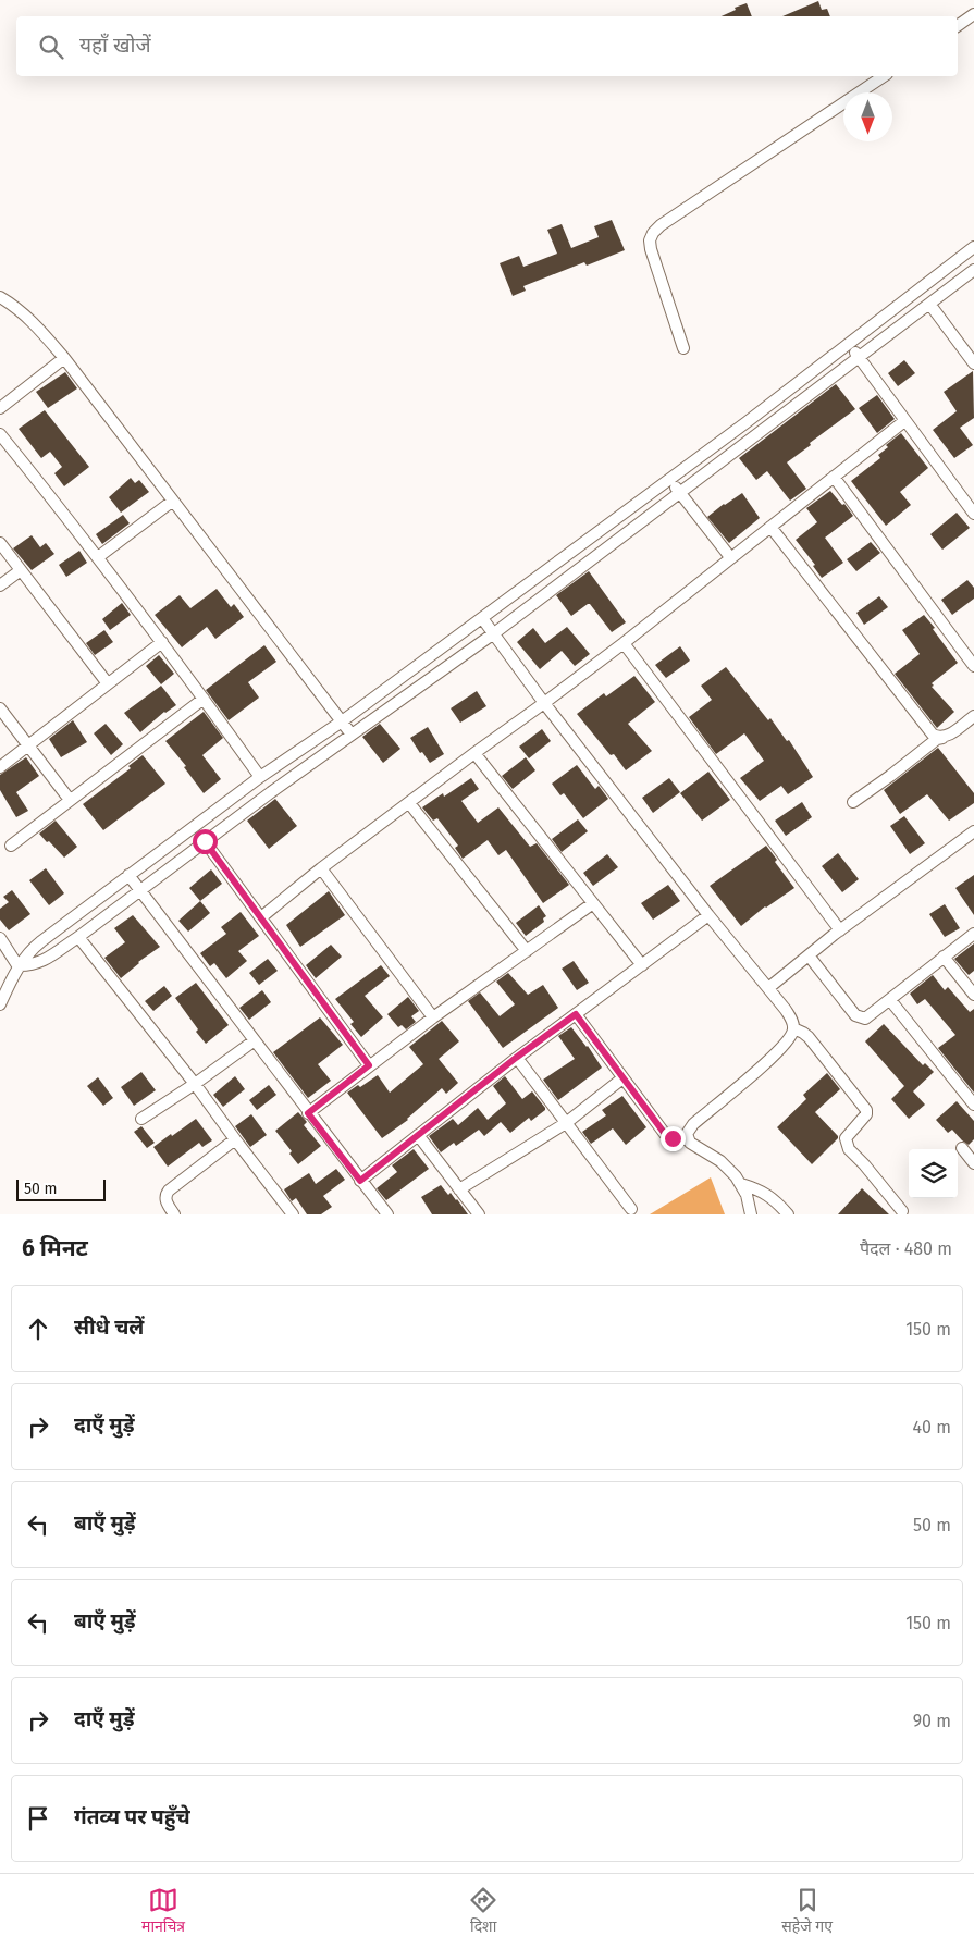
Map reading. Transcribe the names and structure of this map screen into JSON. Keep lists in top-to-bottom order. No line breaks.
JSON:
{"scale_bar":"50 m","north":"bottom","page":{"search":"यहाँ खोजें","scale":"50 m","heading":["6 मिनट","पैदल · 480 m"],"list":[["सीधे चलें","150 m"],["दाएँ मुड़ें","40 m"],["बाएँ मुड़ें","50 m"],["बाएँ मुड़ें","150 m"],["दाएँ मुड़ें","90 m"],"गंतव्य पर पहुँचे"],"nav":["मानचित्र","दिशा","सहेजे गए"]}}
